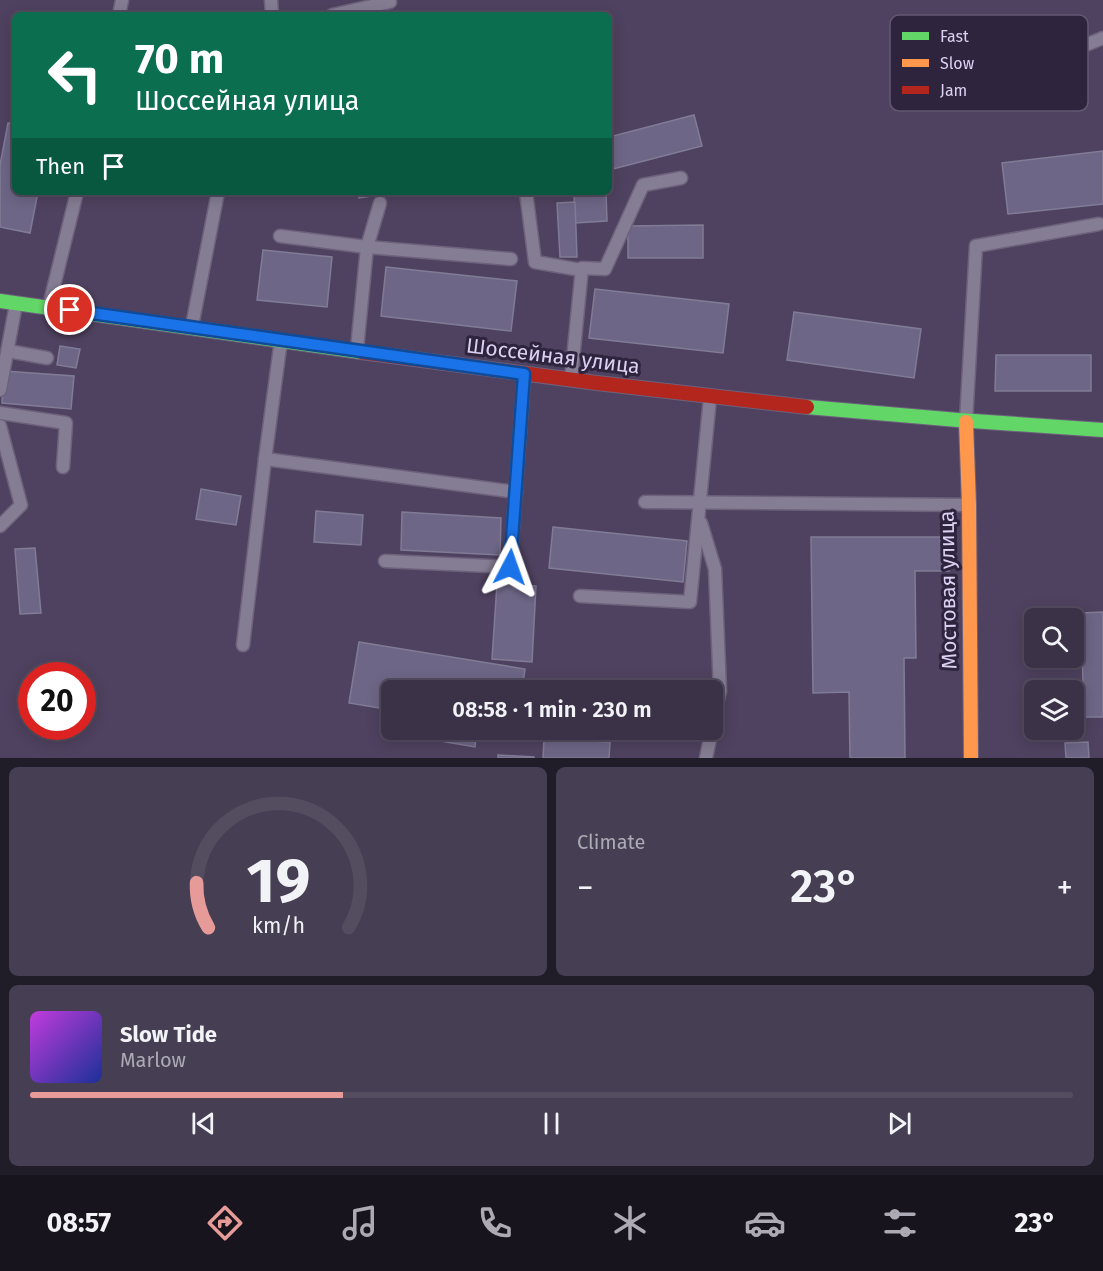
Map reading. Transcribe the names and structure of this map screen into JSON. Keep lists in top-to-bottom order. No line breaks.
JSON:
{"streets":{"main road":["Шоссейная улица","Мостовая улица"]},"crossings":[["Шоссейная улица","Мостовая улица"]],"legend":["Fast","Slow","Jam"],"page":{"turn":["70 m","Шоссейная улица"],"then":"Then","limit":"20","trip":"08:58 · 1 min · 230 m","tile":"Climate","heat":["−","23°","+"],"song":["Slow Tide","Marlow"],"tabs":["08:57","23°"],"gauge":["19","km/h"]}}
